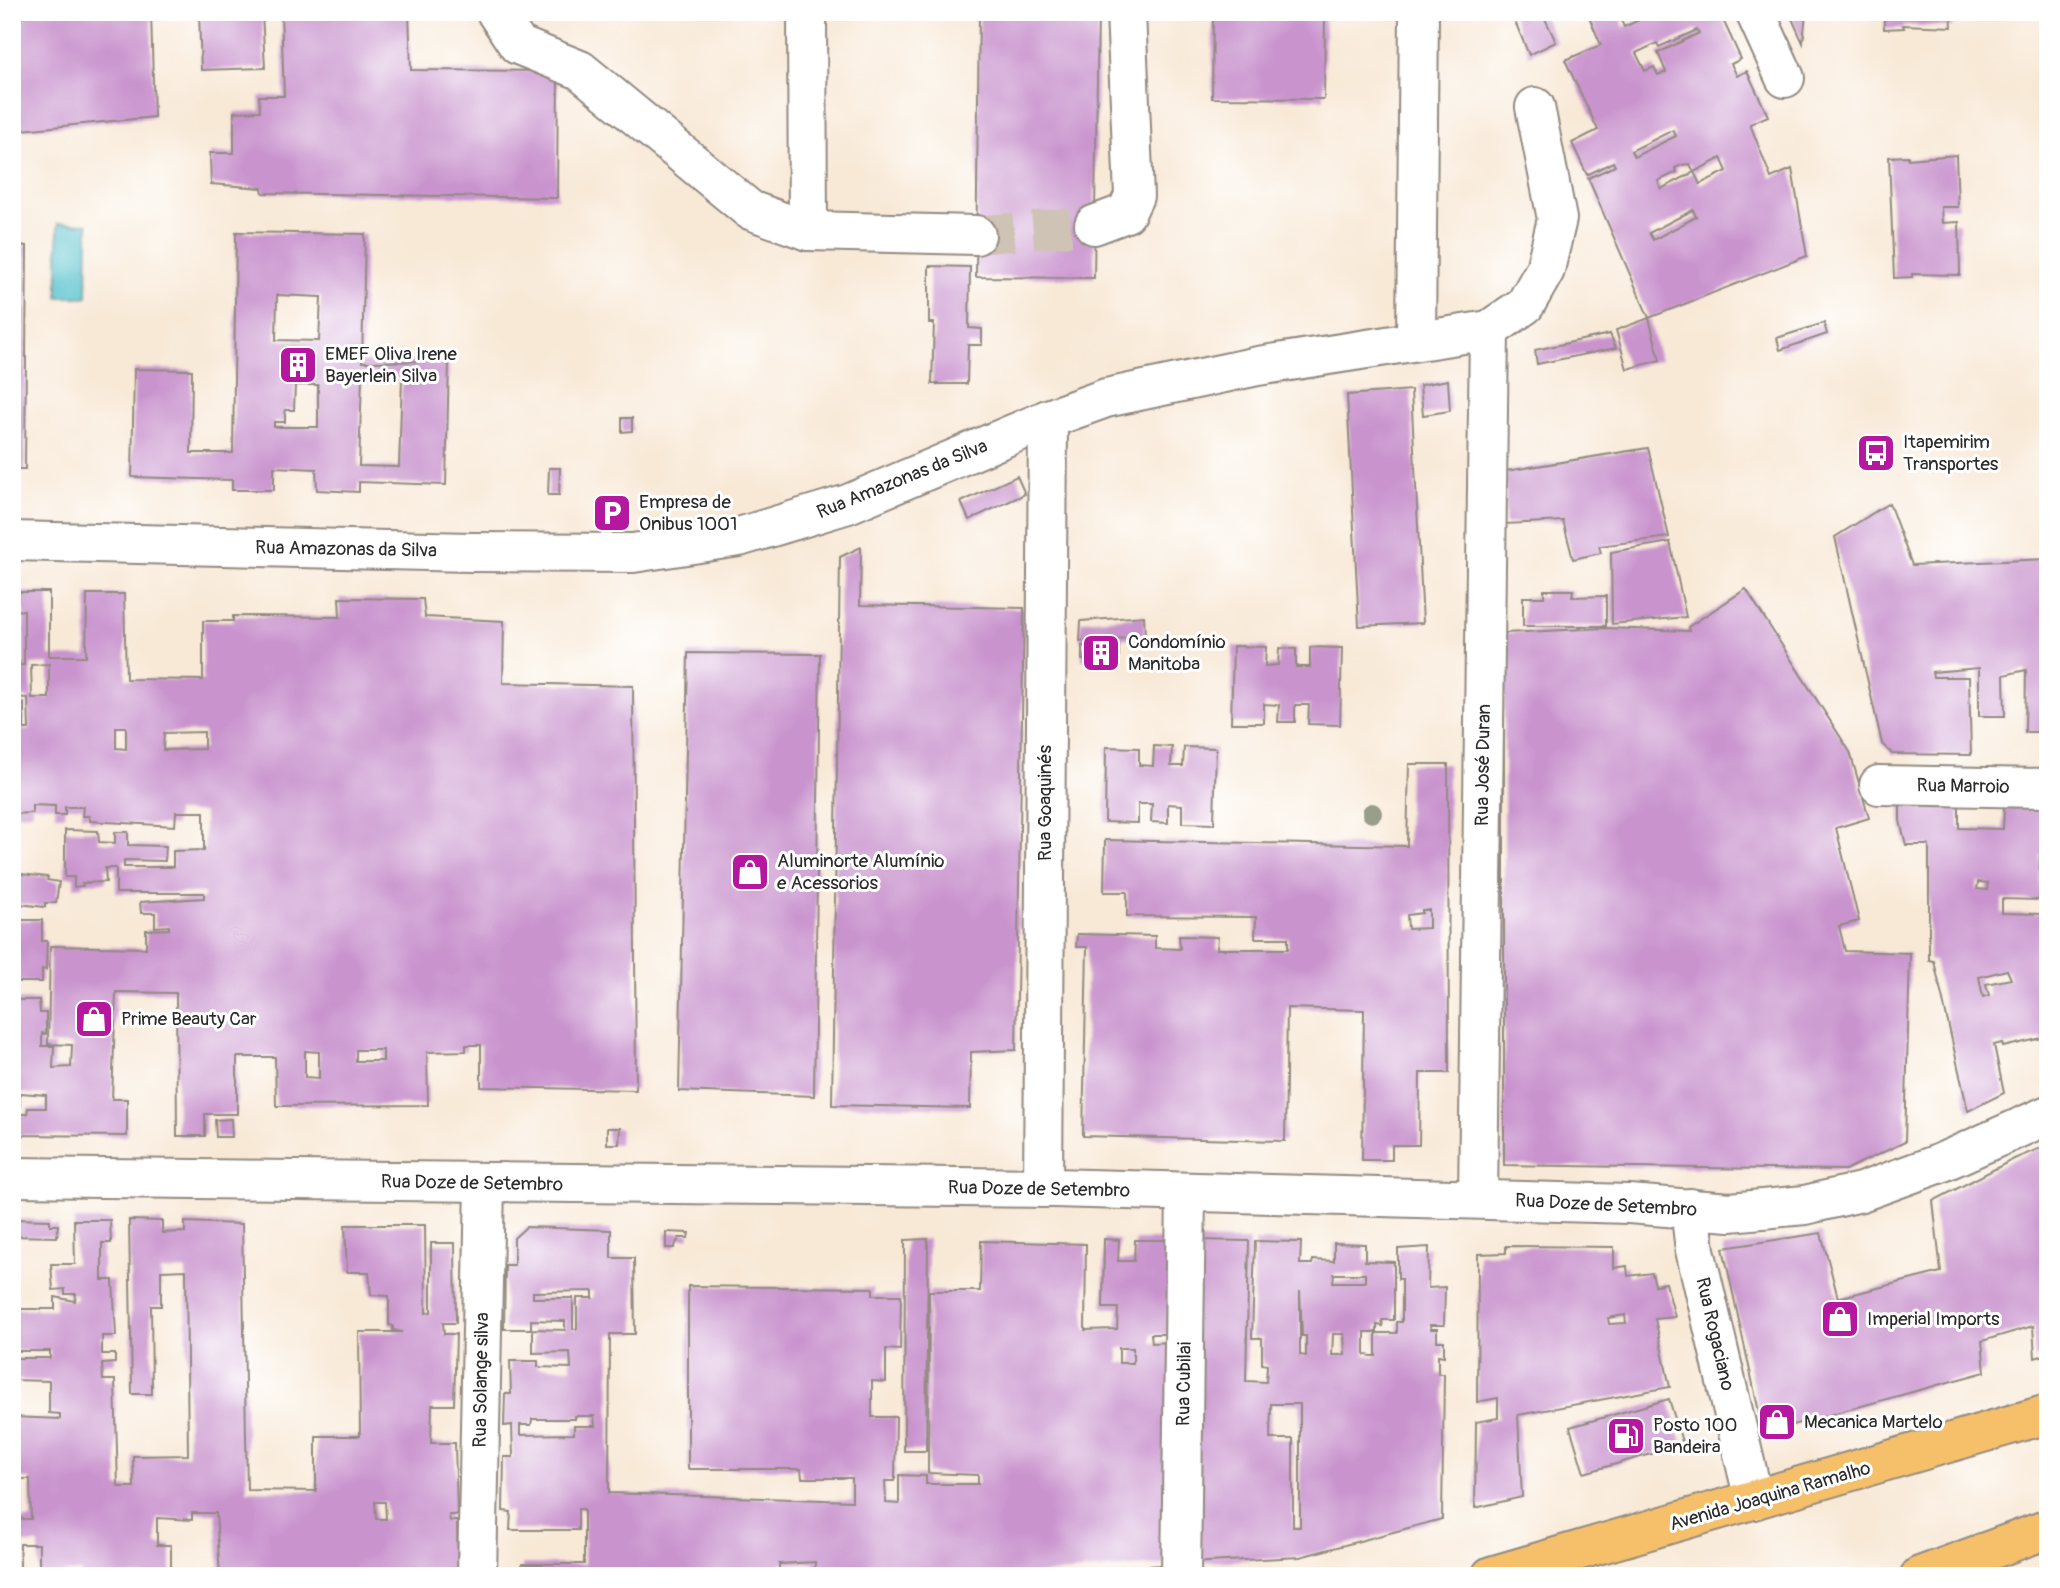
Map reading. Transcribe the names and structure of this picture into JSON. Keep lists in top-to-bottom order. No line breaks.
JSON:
{"streets":{"main road":["Avenida Joaquina Ramalho"],"street":["Rua Amazonas da Silva","Rua José Duran","Rua Marroio","Rua Goaquinés","Rua Doze de Setembro","Rua Rogaciano","Rua Solange silva","Rua Cubilai"]},"crossings":[["Rua Amazonas da Silva","Rua José Duran"],["Rua Amazonas da Silva","Rua Goaquinés"],["Rua José Duran","Rua Doze de Setembro"],["Rua Goaquinés","Rua Doze de Setembro"],["Rua Doze de Setembro","Rua Rogaciano"],["Rua Doze de Setembro","Rua Solange silva"],["Rua Doze de Setembro","Rua Cubilai"],["Rua Rogaciano","Avenida Joaquina Ramalho"]],"places":{"building":["EMEF Oliva Irene Bayerlein Silva","Condomínio Manitoba"],"bus stop":["Itapemirim Transportes"],"parking":["Empresa de Onibus 1001"],"shop":["Aluminorte Alumínio e Acessorios","Prime Beauty Car","Imperial Imports","Mecanica Martelo"],"fuel station":["Posto 100 Bandeira"]}}
